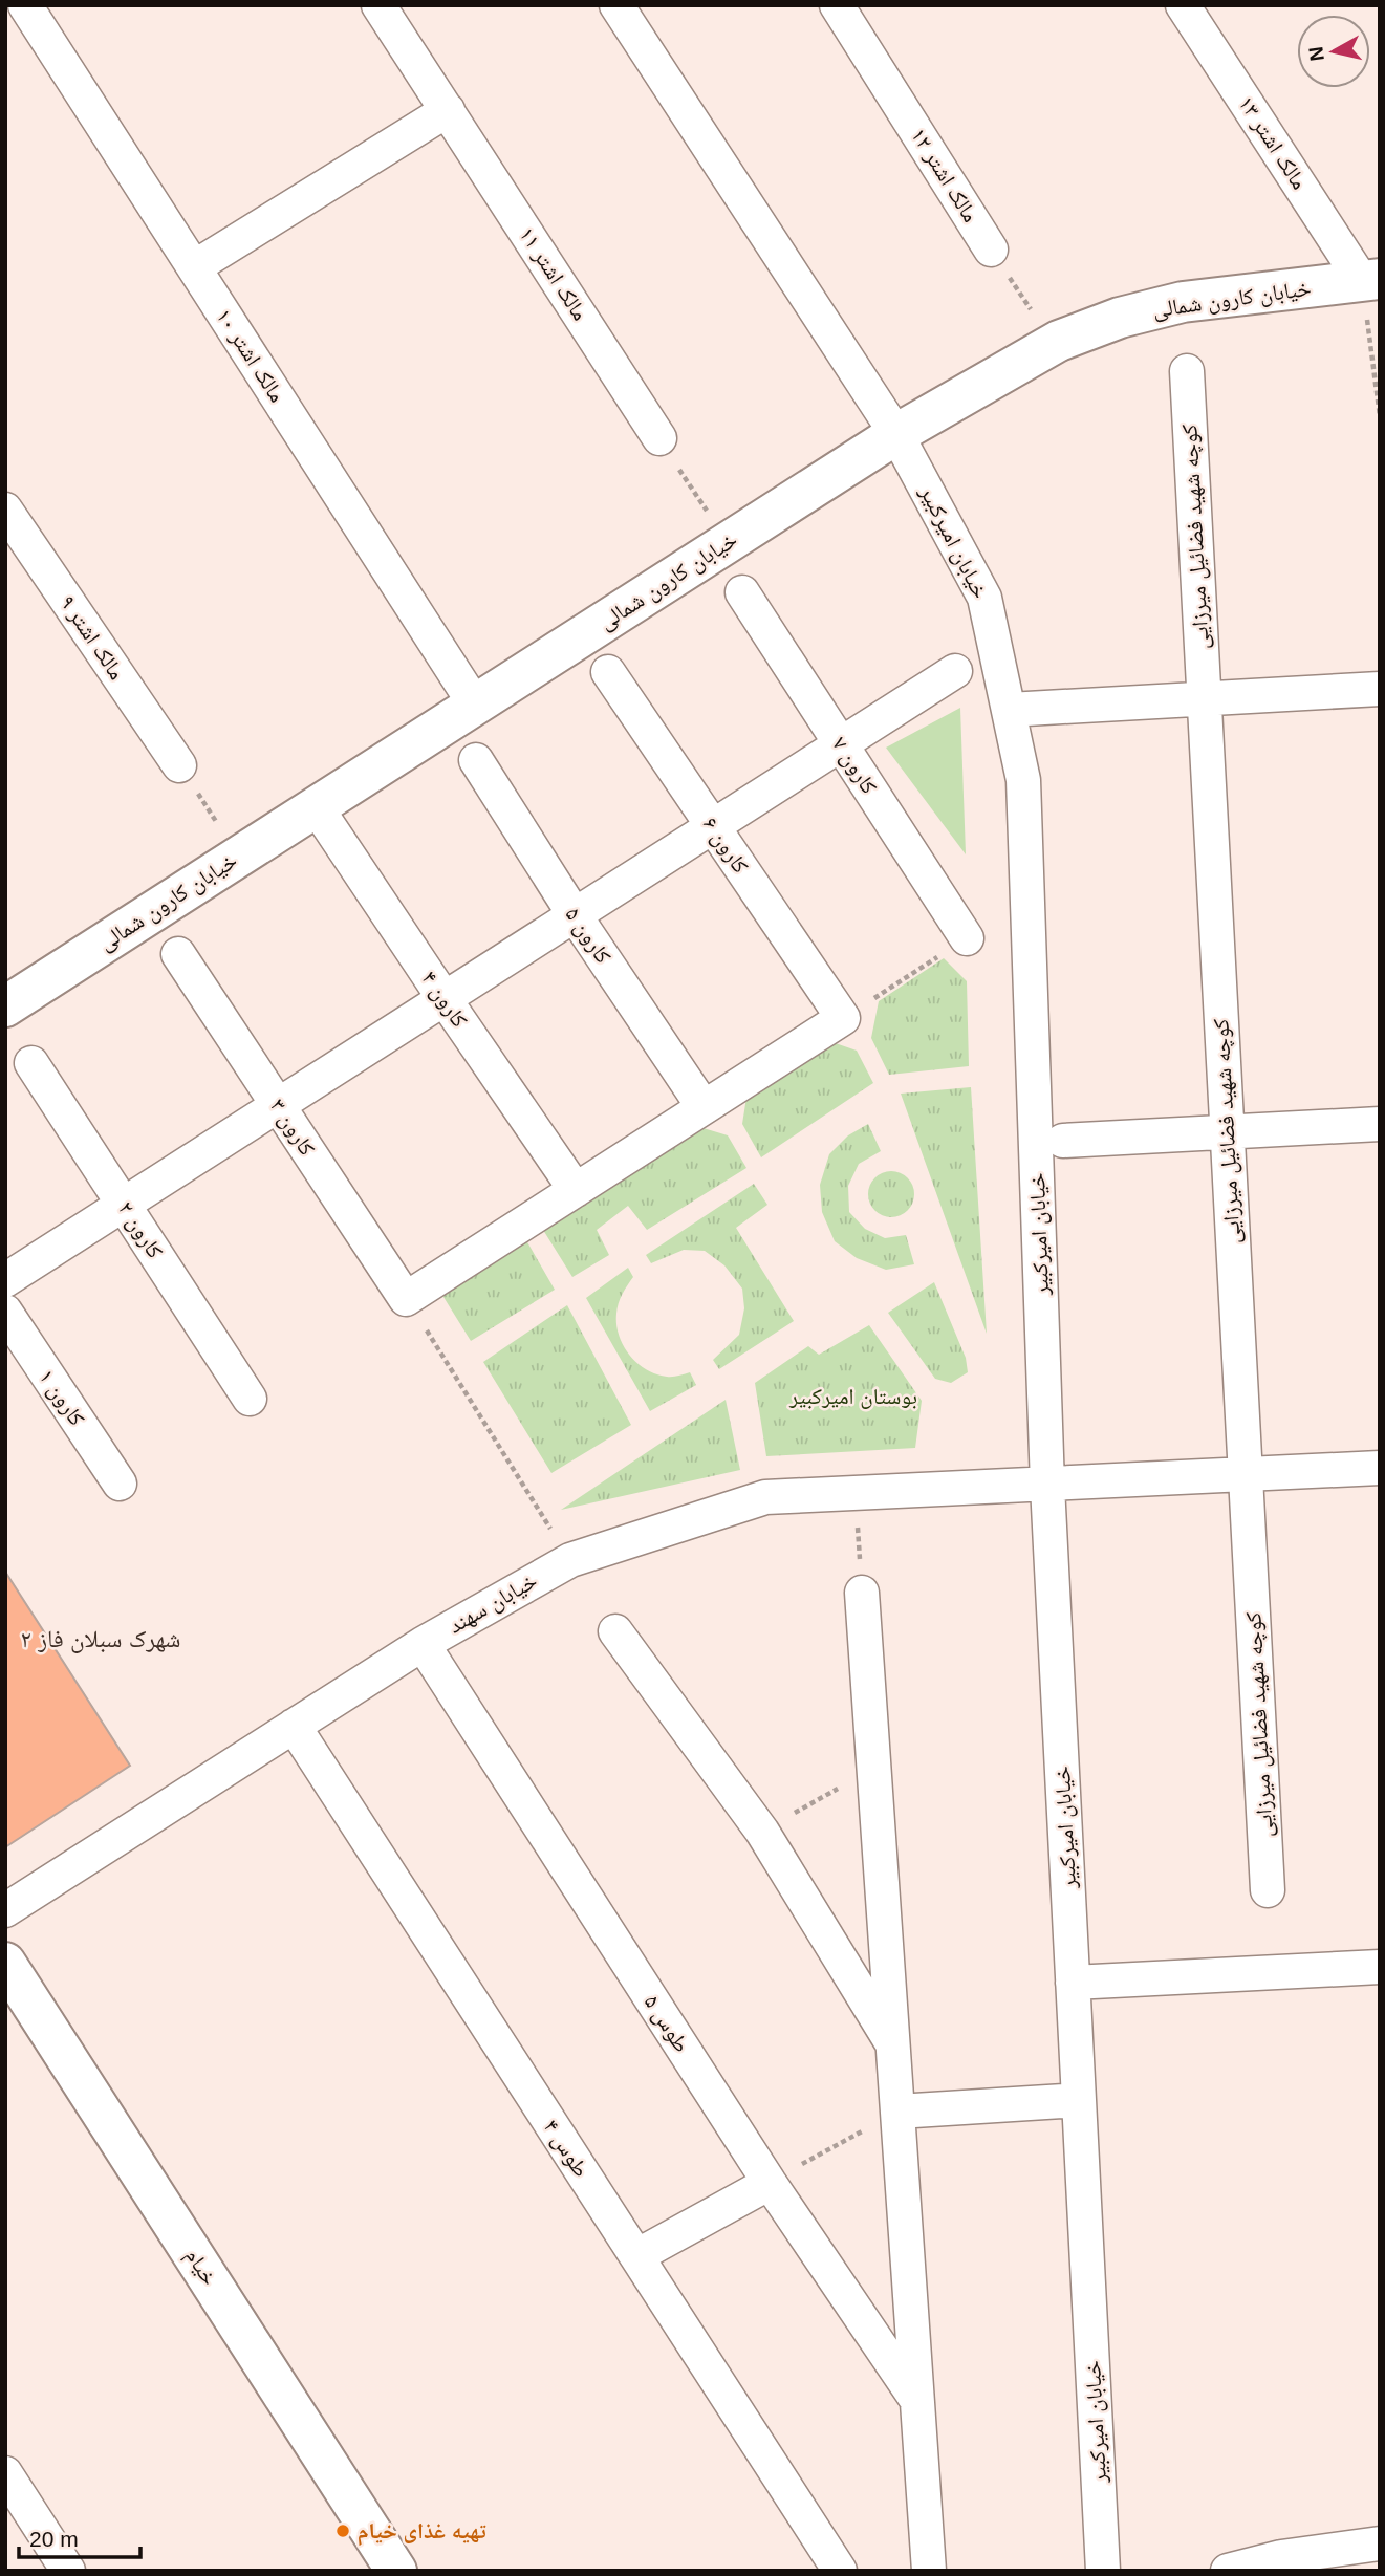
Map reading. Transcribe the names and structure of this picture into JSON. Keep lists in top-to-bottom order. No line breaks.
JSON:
{"streets":{"street":["مالک اشتر ۱۳","مالک اشتر ۱۲","مالک اشتر ۱۱","خیابان کارون شمالی","مالک اشتر ۱۰","کوچه شهید فضائیل میرزایی","خیابان امیرکبیر","مالک اشتر ۹","کارون ۷","کارون ۶","کارون ۵","کارون ۴","کارون ۳","کارون ۲","کارون ۱","خیابان سهند","طوس ۵","طوس ۴","خیام"]},"crossings":[["مالک اشتر ۱۳","خیابان کارون شمالی"],["خیابان کارون شمالی","مالک اشتر ۱۰"],["خیابان کارون شمالی","خیابان امیرکبیر"],["خیابان کارون شمالی","کارون ۴"],["کوچه شهید فضائیل میرزایی","خیابان سهند"],["خیابان امیرکبیر","خیابان سهند"],["خیابان سهند","طوس ۵"],["خیابان سهند","طوس ۴"]],"districts":["شهرک سبلان فاز ۲"],"parks":["بوستان امیرکبیر"],"places":["تهیه غذای خیام"],"scale_bar":"20 m","north":"left"}
